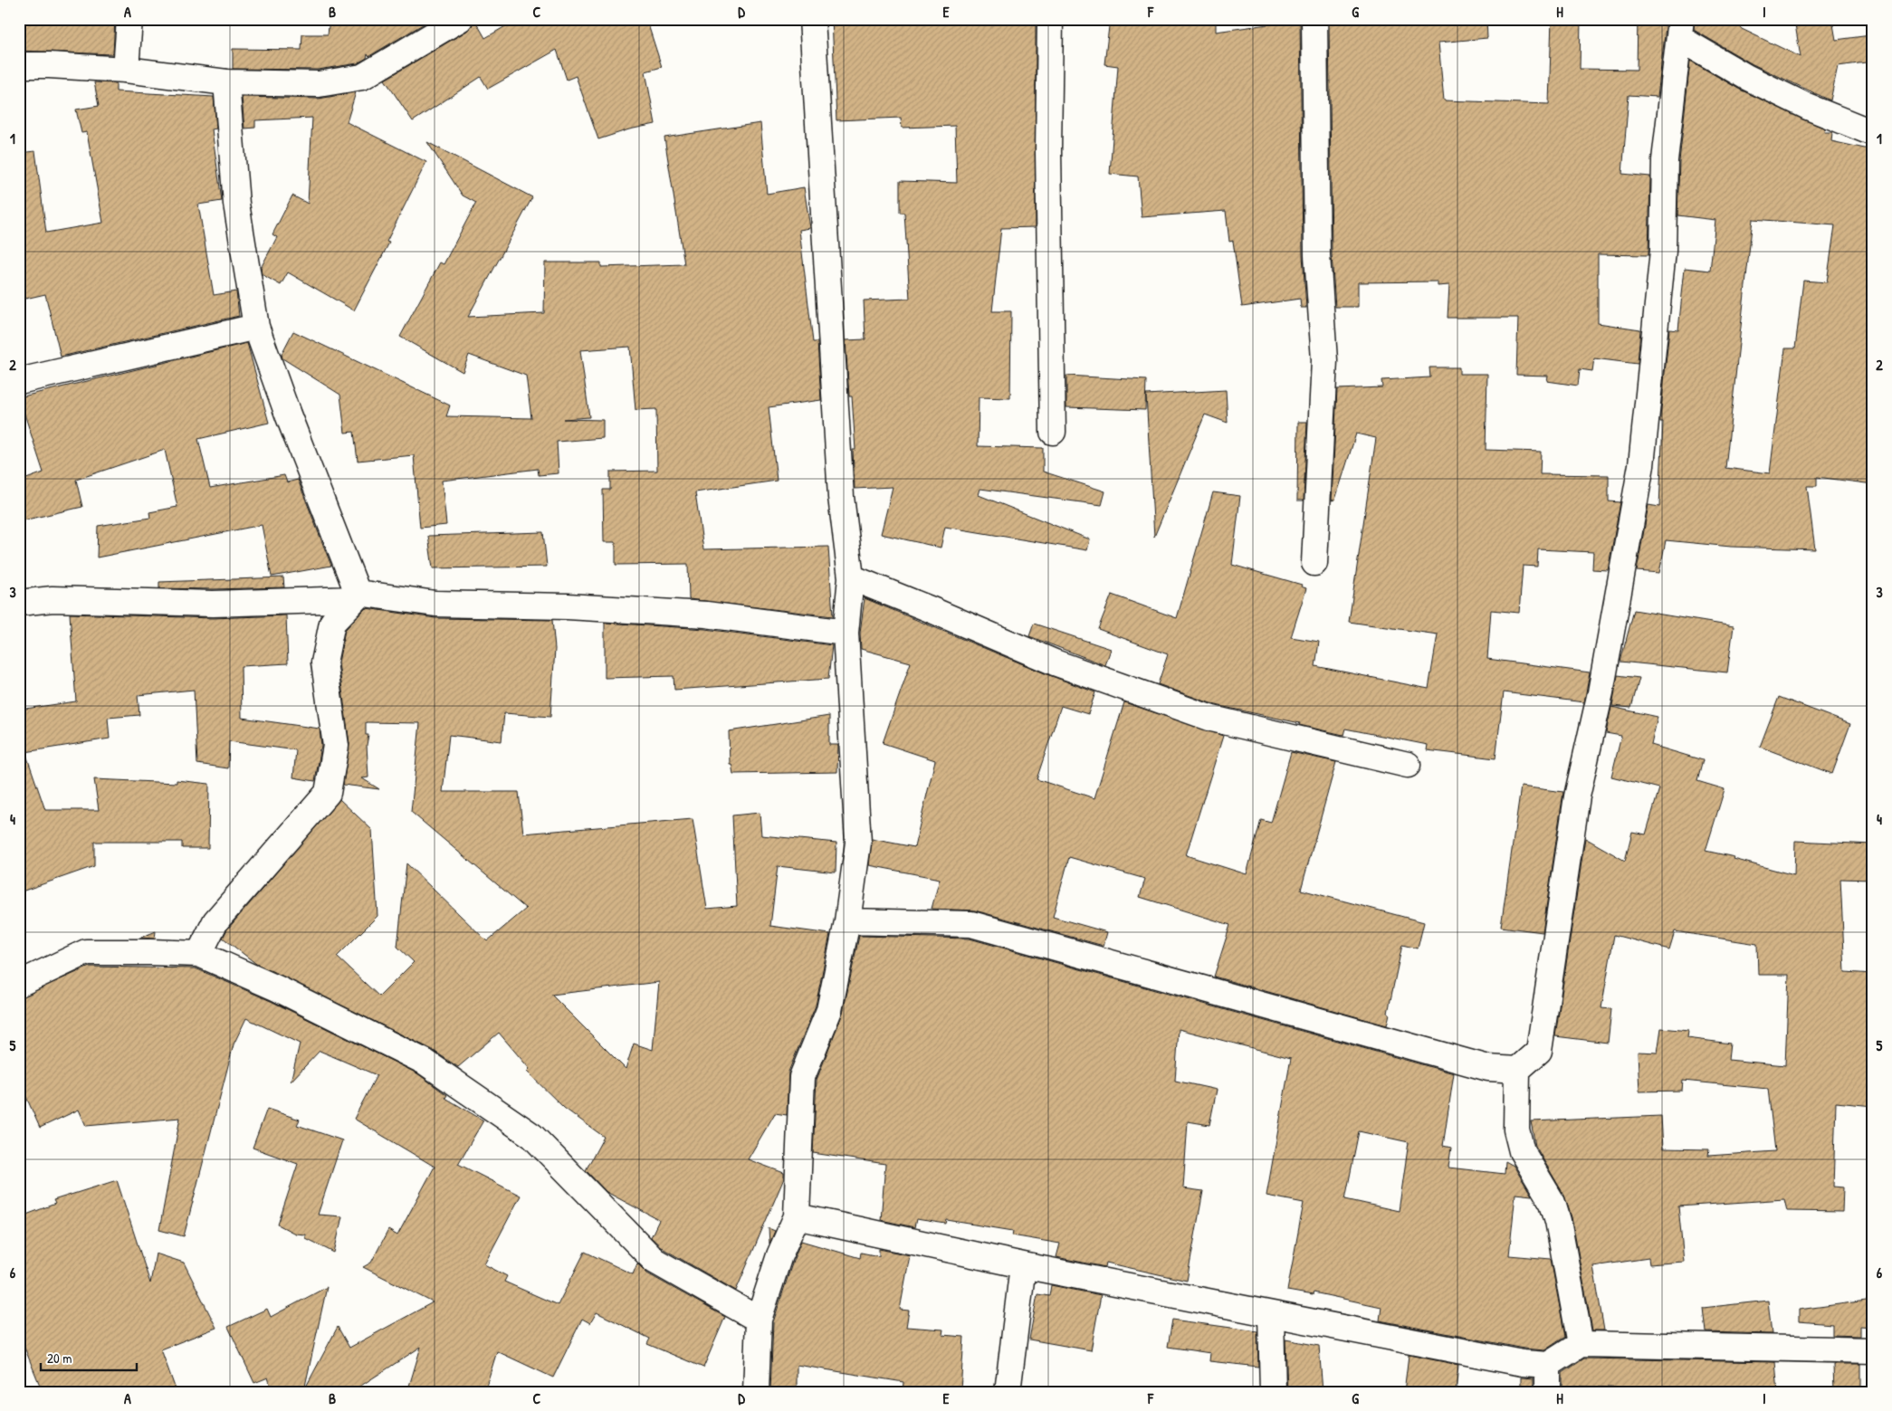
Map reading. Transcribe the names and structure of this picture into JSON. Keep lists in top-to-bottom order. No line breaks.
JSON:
{"scale_bar":"20 m","grid":{"columns":["A","B","C","D","E","F","G","H","I"],"rows":["1","2","3","4","5","6"]}}
